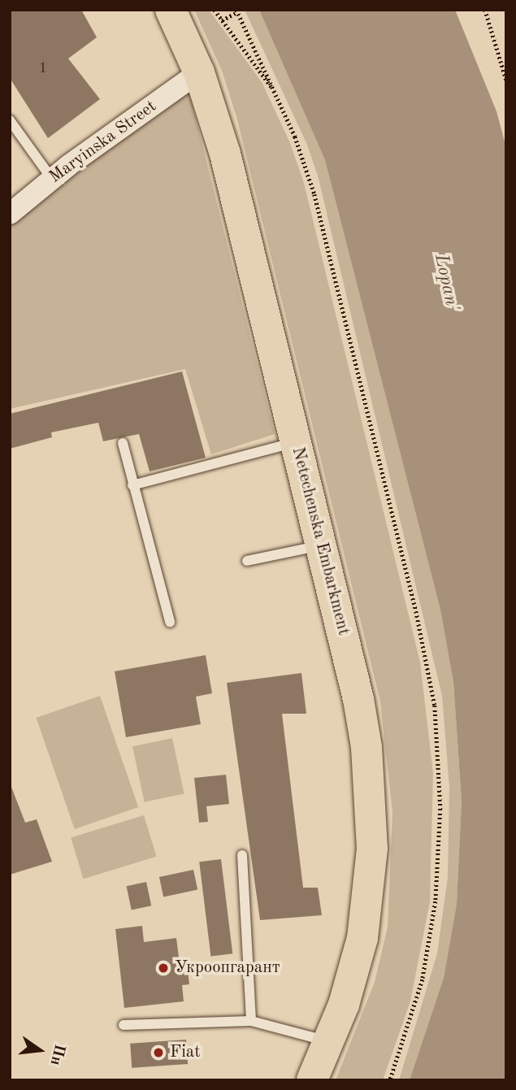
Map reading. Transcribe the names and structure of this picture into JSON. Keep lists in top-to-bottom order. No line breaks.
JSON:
{"streets":{"main road":["Netechenska Embarkment"],"street":["Maryinska Street"]},"crossings":[["Maryinska Street","Netechenska Embarkment"]],"water":["Lopan'"],"places":["Укроопгарант","Fiat"],"house_numbers":["1"],"north":"right"}
